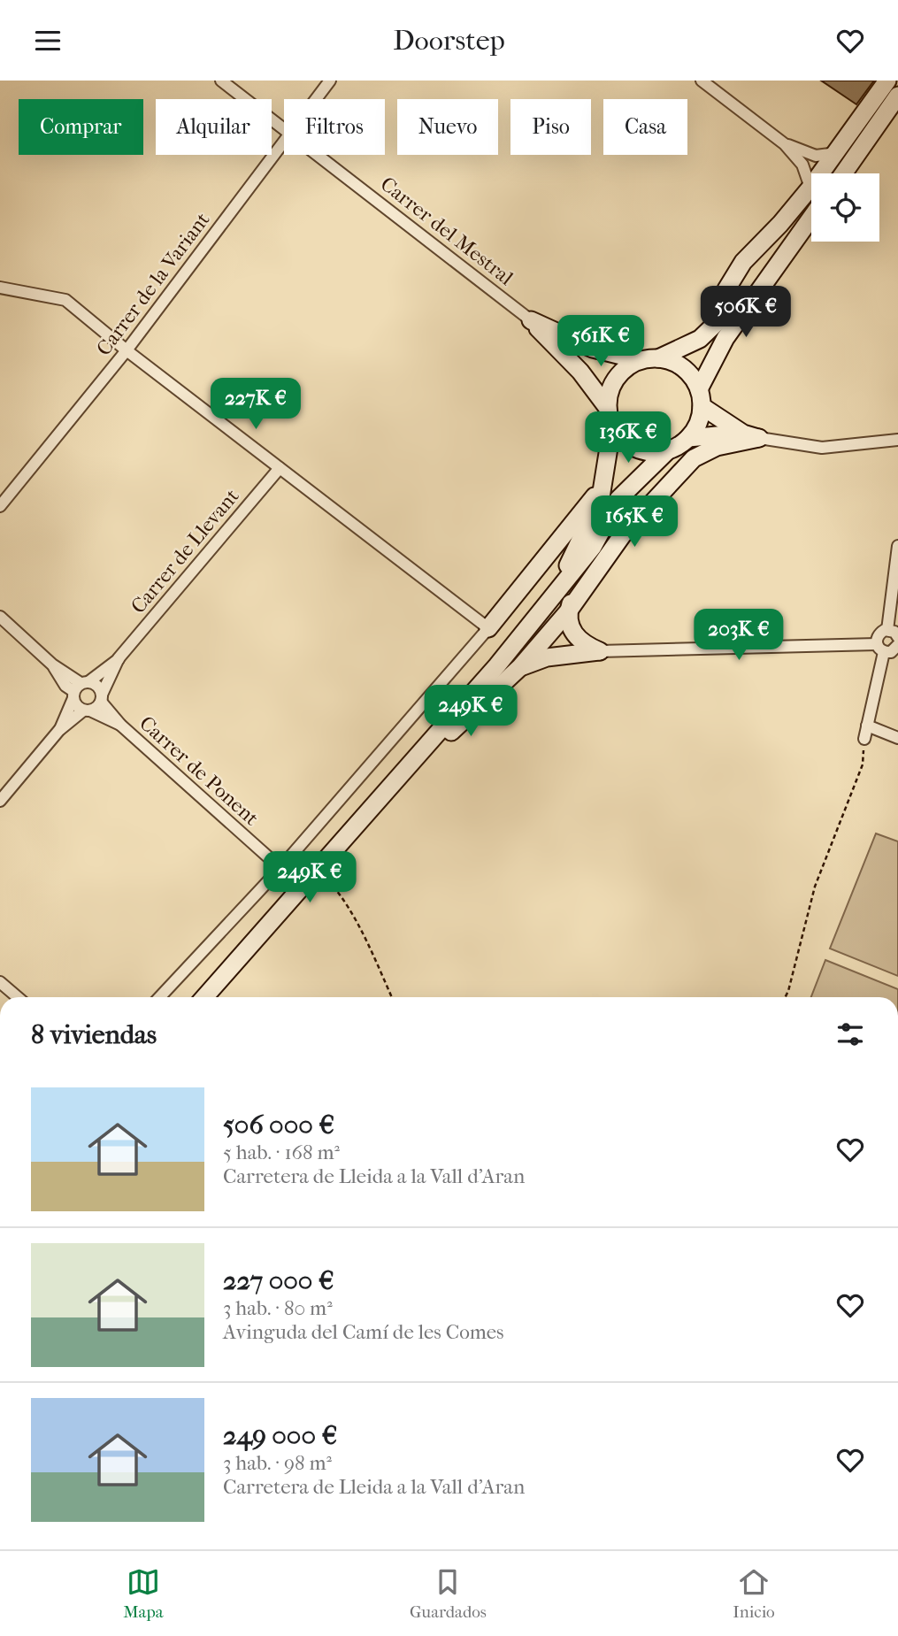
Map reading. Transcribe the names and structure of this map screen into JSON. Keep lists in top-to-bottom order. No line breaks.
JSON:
{"streets":{"street":["Carrer del Mestral","Carrer de la Variant","Carrer de Llevant","Carrer de Ponent"]},"crossings":[["Carrer de Llevant","Carrer de Ponent"]],"page":{"header":"Doorstep","chip":["Comprar","Alquilar","Filtros","Nuevo","Piso","Casa"],"price":["506K €","561K €","227K €","136K €","165K €","203K €","249K €","249K €"],"heading":"8 viviendas","list":[{"name":"506 000 €","note":"5 hab. · 168 m² · Carretera de Lleida a la Vall d'Aran"},{"name":"227 000 €","note":"3 hab. · 80 m² · Avinguda del Camí de les Comes"},{"name":"249 000 €","note":"3 hab. · 98 m² · Carretera de Lleida a la Vall d'Aran"}],"tabs":["Mapa","Guardados","Inicio"]}}
